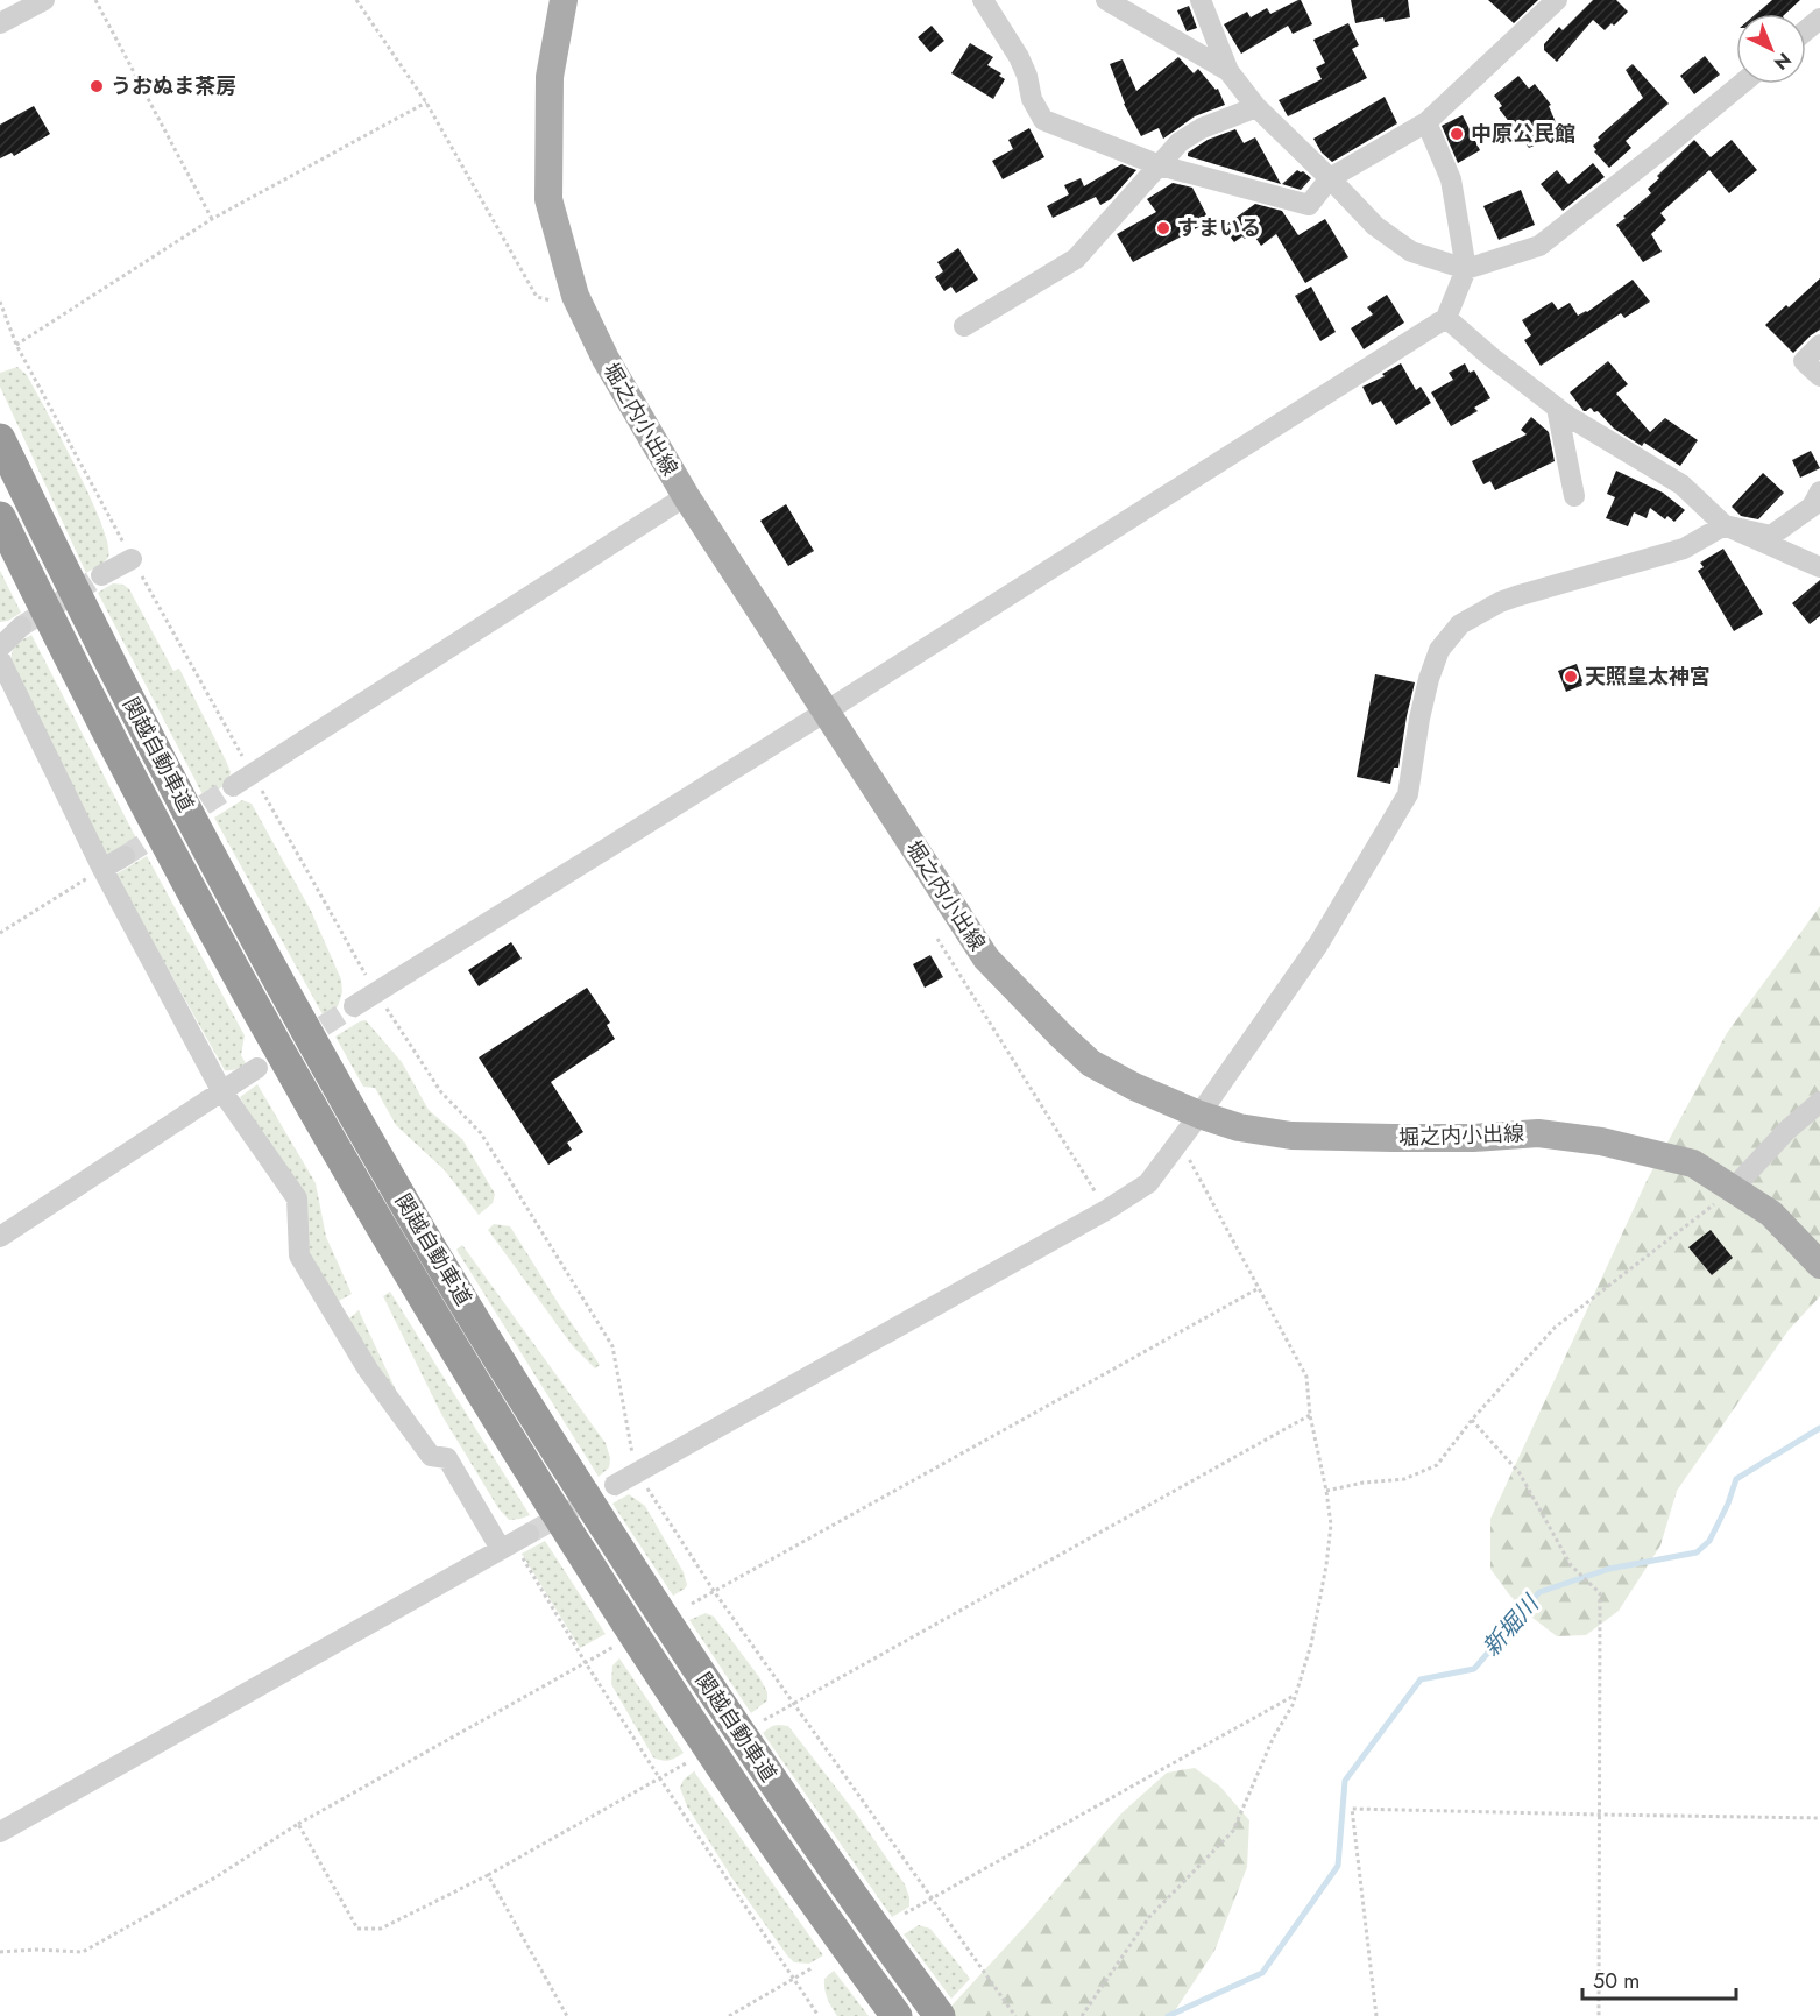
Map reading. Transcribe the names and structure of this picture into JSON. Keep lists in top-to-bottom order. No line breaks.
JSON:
{"streets":{"highway":["関越自動車道"],"main road":["堀之内小出線"]},"water":["新堀川"],"places":["うおぬま茶房","中原公民館","すまいる","天照皇太神宮"],"scale_bar":"50 m","north":"bottom right"}
